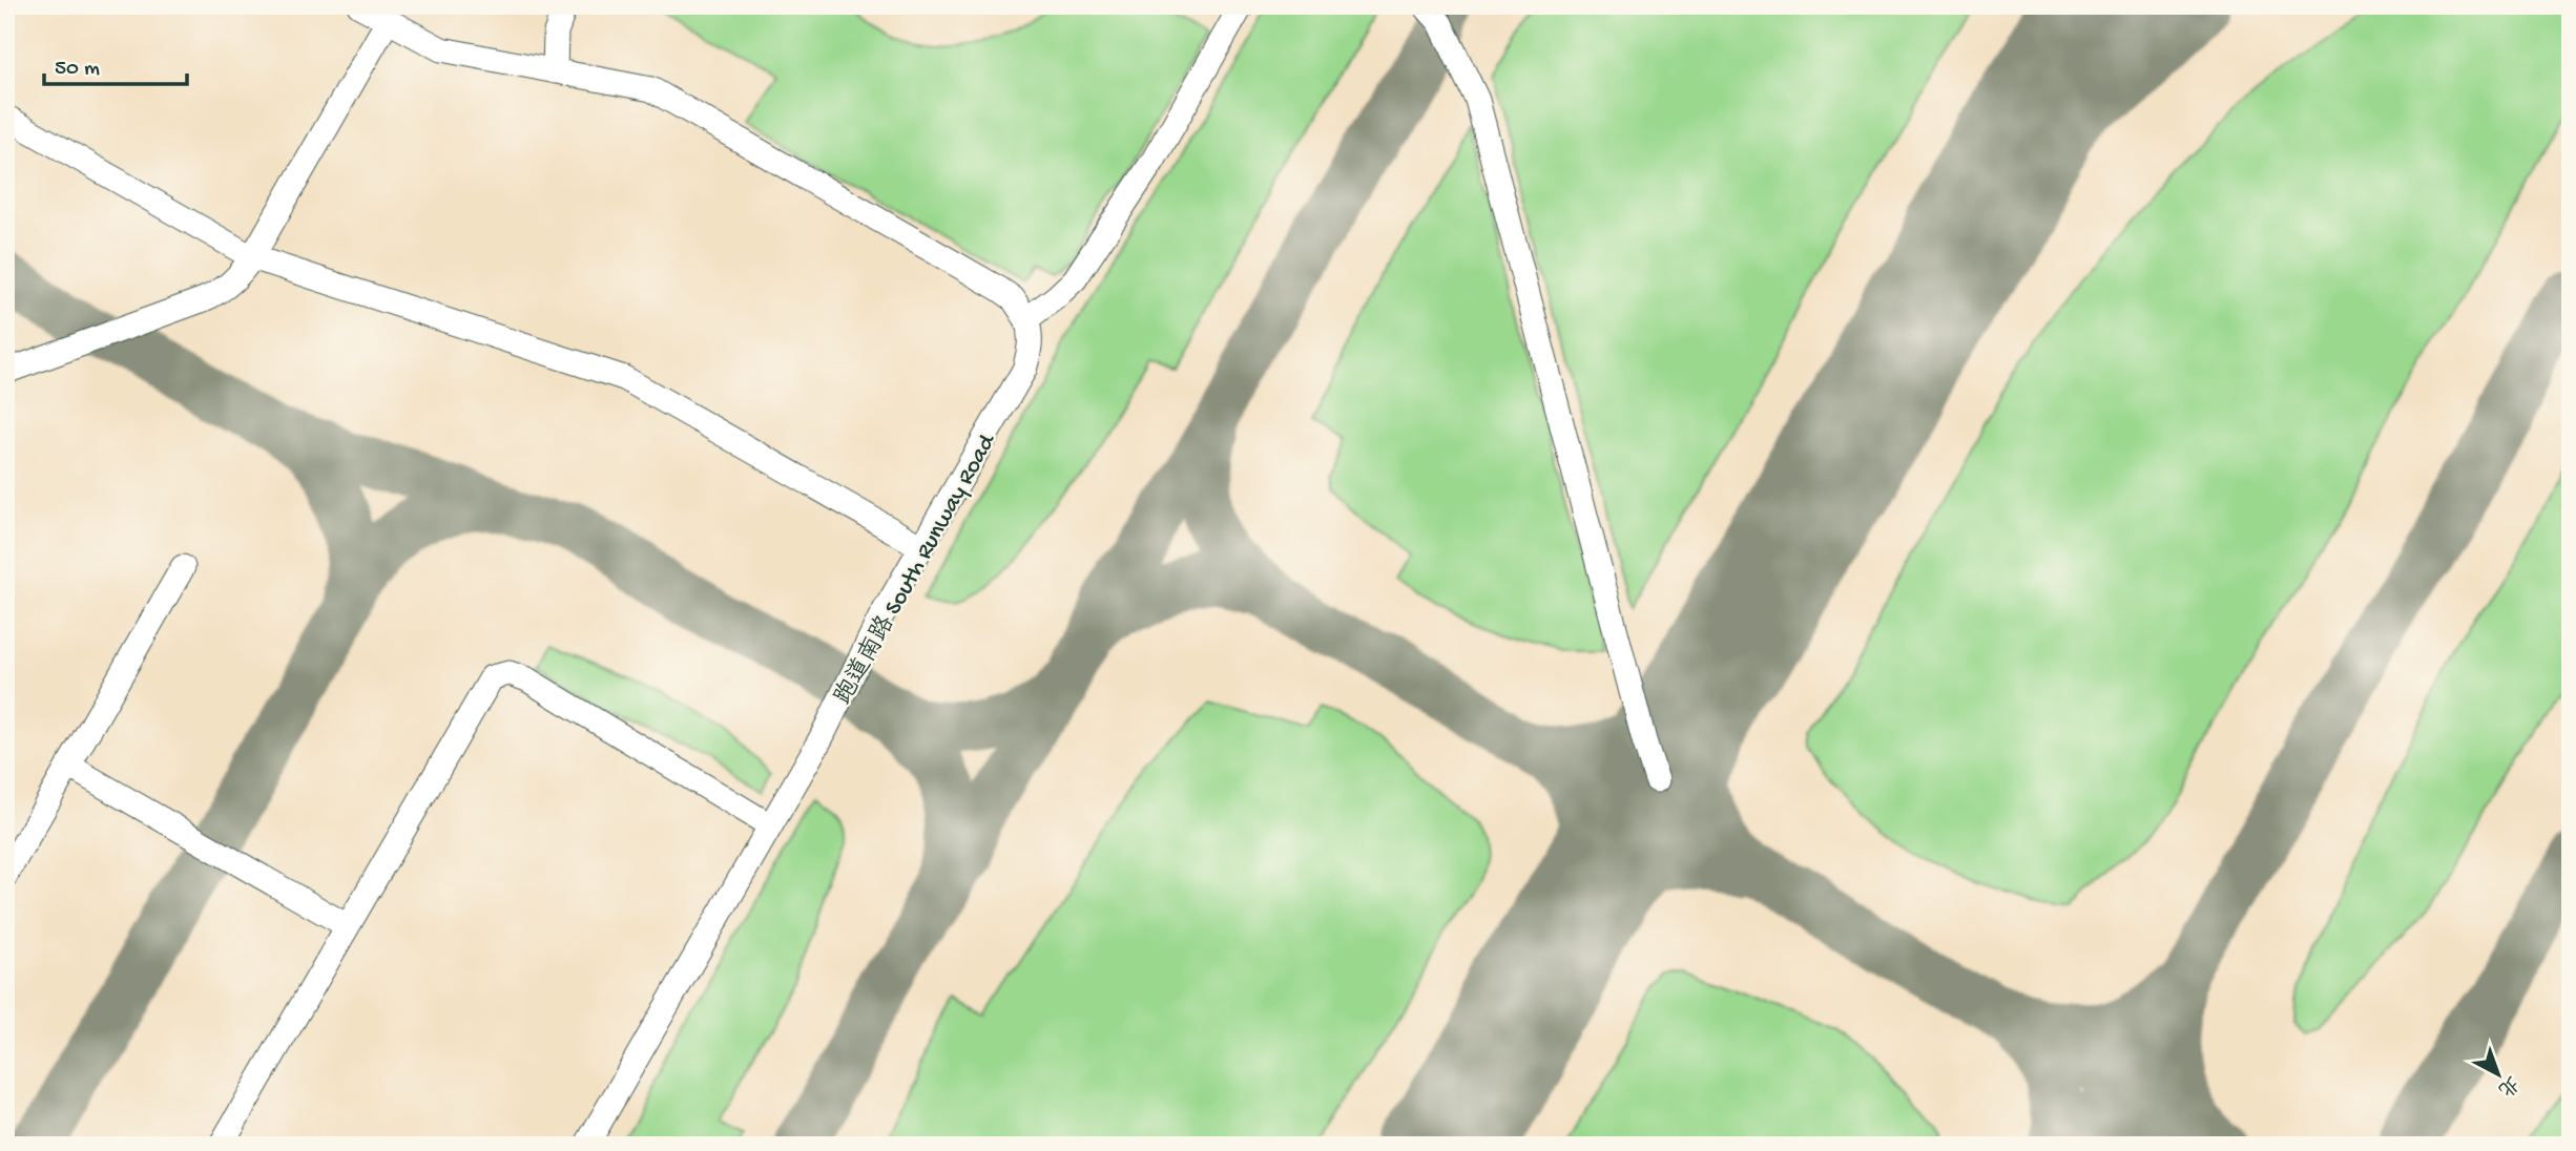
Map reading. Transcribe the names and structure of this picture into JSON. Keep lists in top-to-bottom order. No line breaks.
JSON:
{"streets":{"lane":["跑道南路 South Runway Road"]},"scale_bar":"50 m","north":"bottom right"}
